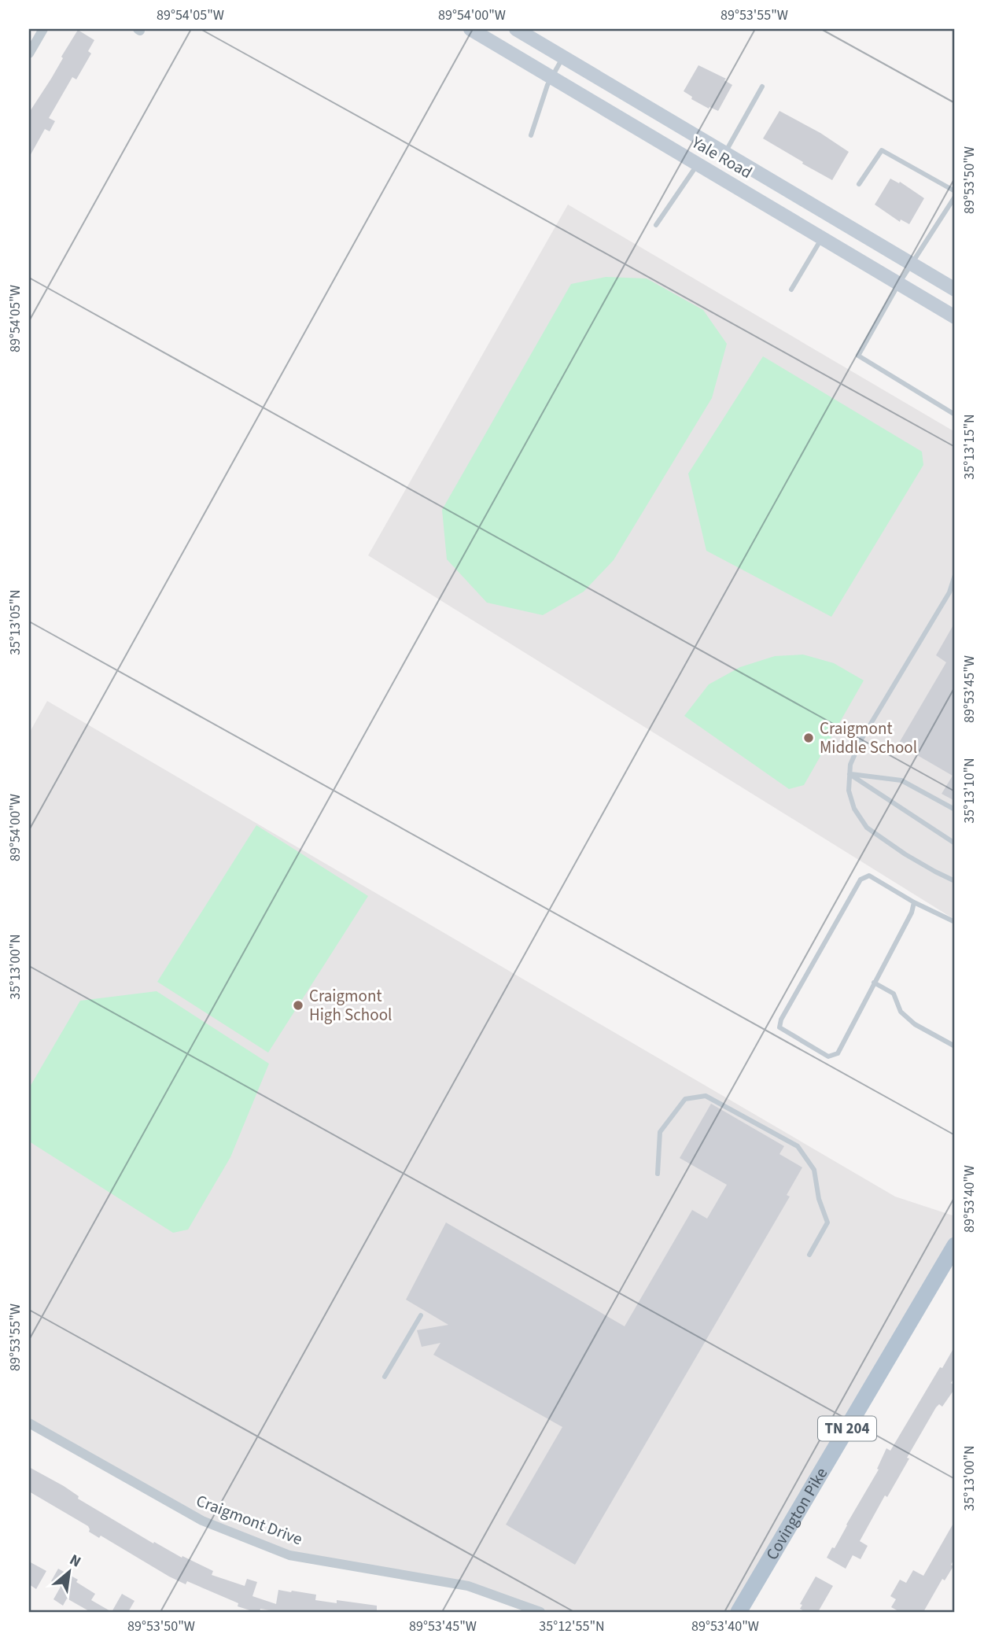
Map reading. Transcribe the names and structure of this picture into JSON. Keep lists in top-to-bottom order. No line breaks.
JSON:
{"streets":{"main road":["Yale Road","TN 204","Covington Pike"],"street":["Craigmont Drive"]},"places":["Craigmont Middle School","Craigmont High School"],"north":"top right","coordinates":["89°54'05\"W","89°54'00\"W","89°53'55\"W","89°53'50\"W","35°13'15\"N","35°13'05\"N","89°53'45\"W","35°13'10\"N","35°13'00\"N","89°53'40\"W","35°12'55\"N"]}
